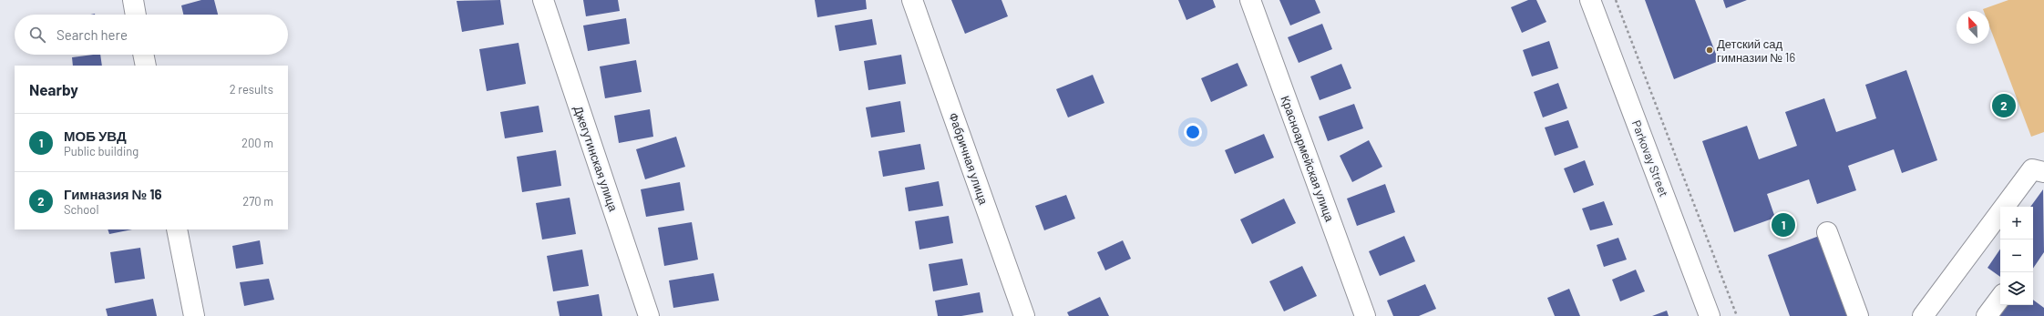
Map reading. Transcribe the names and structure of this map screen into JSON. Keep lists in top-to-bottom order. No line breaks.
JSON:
{"streets":{"street":["Джегутинская улица","Фабричная улица","Красноармейская улица","Parkovay Street"]},"places":["Детский сад гимназии № 16"],"north":"top left","page":{"search":"Search here","heading":["Nearby","2 results"],"pins":["2","1"],"list":[{"mark":"1","name":"МОБ УВД","note":"Public building","value":"200 m"},{"mark":"2","name":"Гимназия № 16","note":"School","value":"270 m"}],"map_buttons":["+","−"]}}
